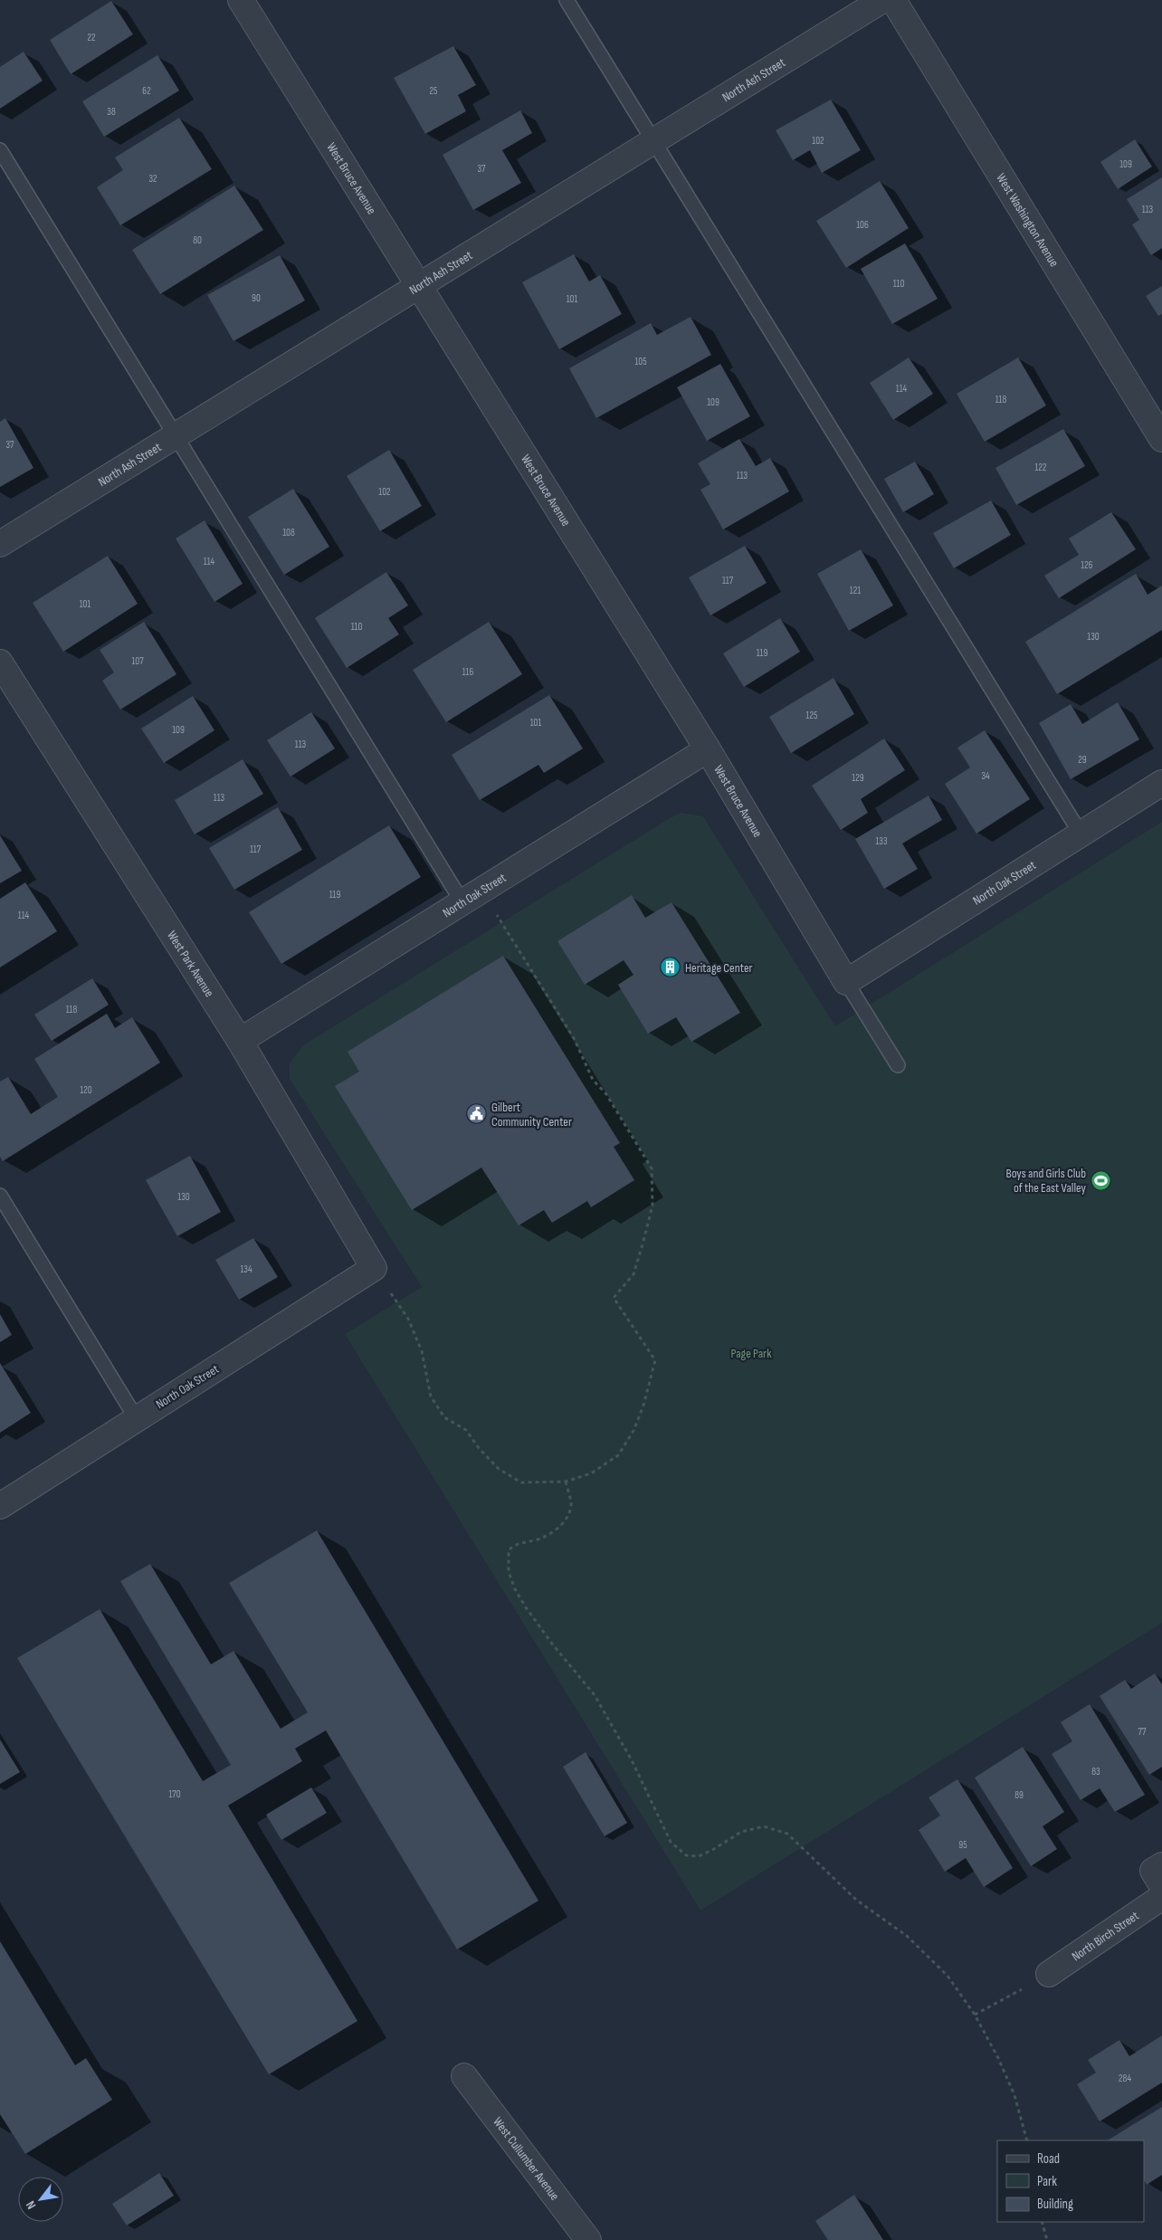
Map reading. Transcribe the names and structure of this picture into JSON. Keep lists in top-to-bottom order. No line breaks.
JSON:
{"streets":{"street":["North Ash Street","West Bruce Avenue","West Washington Avenue","North Oak Street","West Park Avenue","North Birch Street","West Cullumber Avenue"]},"crossings":[["North Ash Street","West Bruce Avenue"],["West Bruce Avenue","North Oak Street"],["North Oak Street","West Park Avenue"]],"parks":["Page Park"],"places":{"building":["Heritage Center"],"public building":["Gilbert Community Center"],"sports":["Boys and Girls Club of the East Valley"]},"house_numbers":["22","62","25","38","102","109","37","32","113","106","80","110","90","101","105","114","118","109","37","122","113","102","108","114","126","117","121","101","110","130","119","107","116","125","101","109","113","29","34","129","113","133","117","119","114","118","120","130","134","77","83","170","89","95","284"],"legend":["Road","Park","Building"],"north":"bottom left"}
